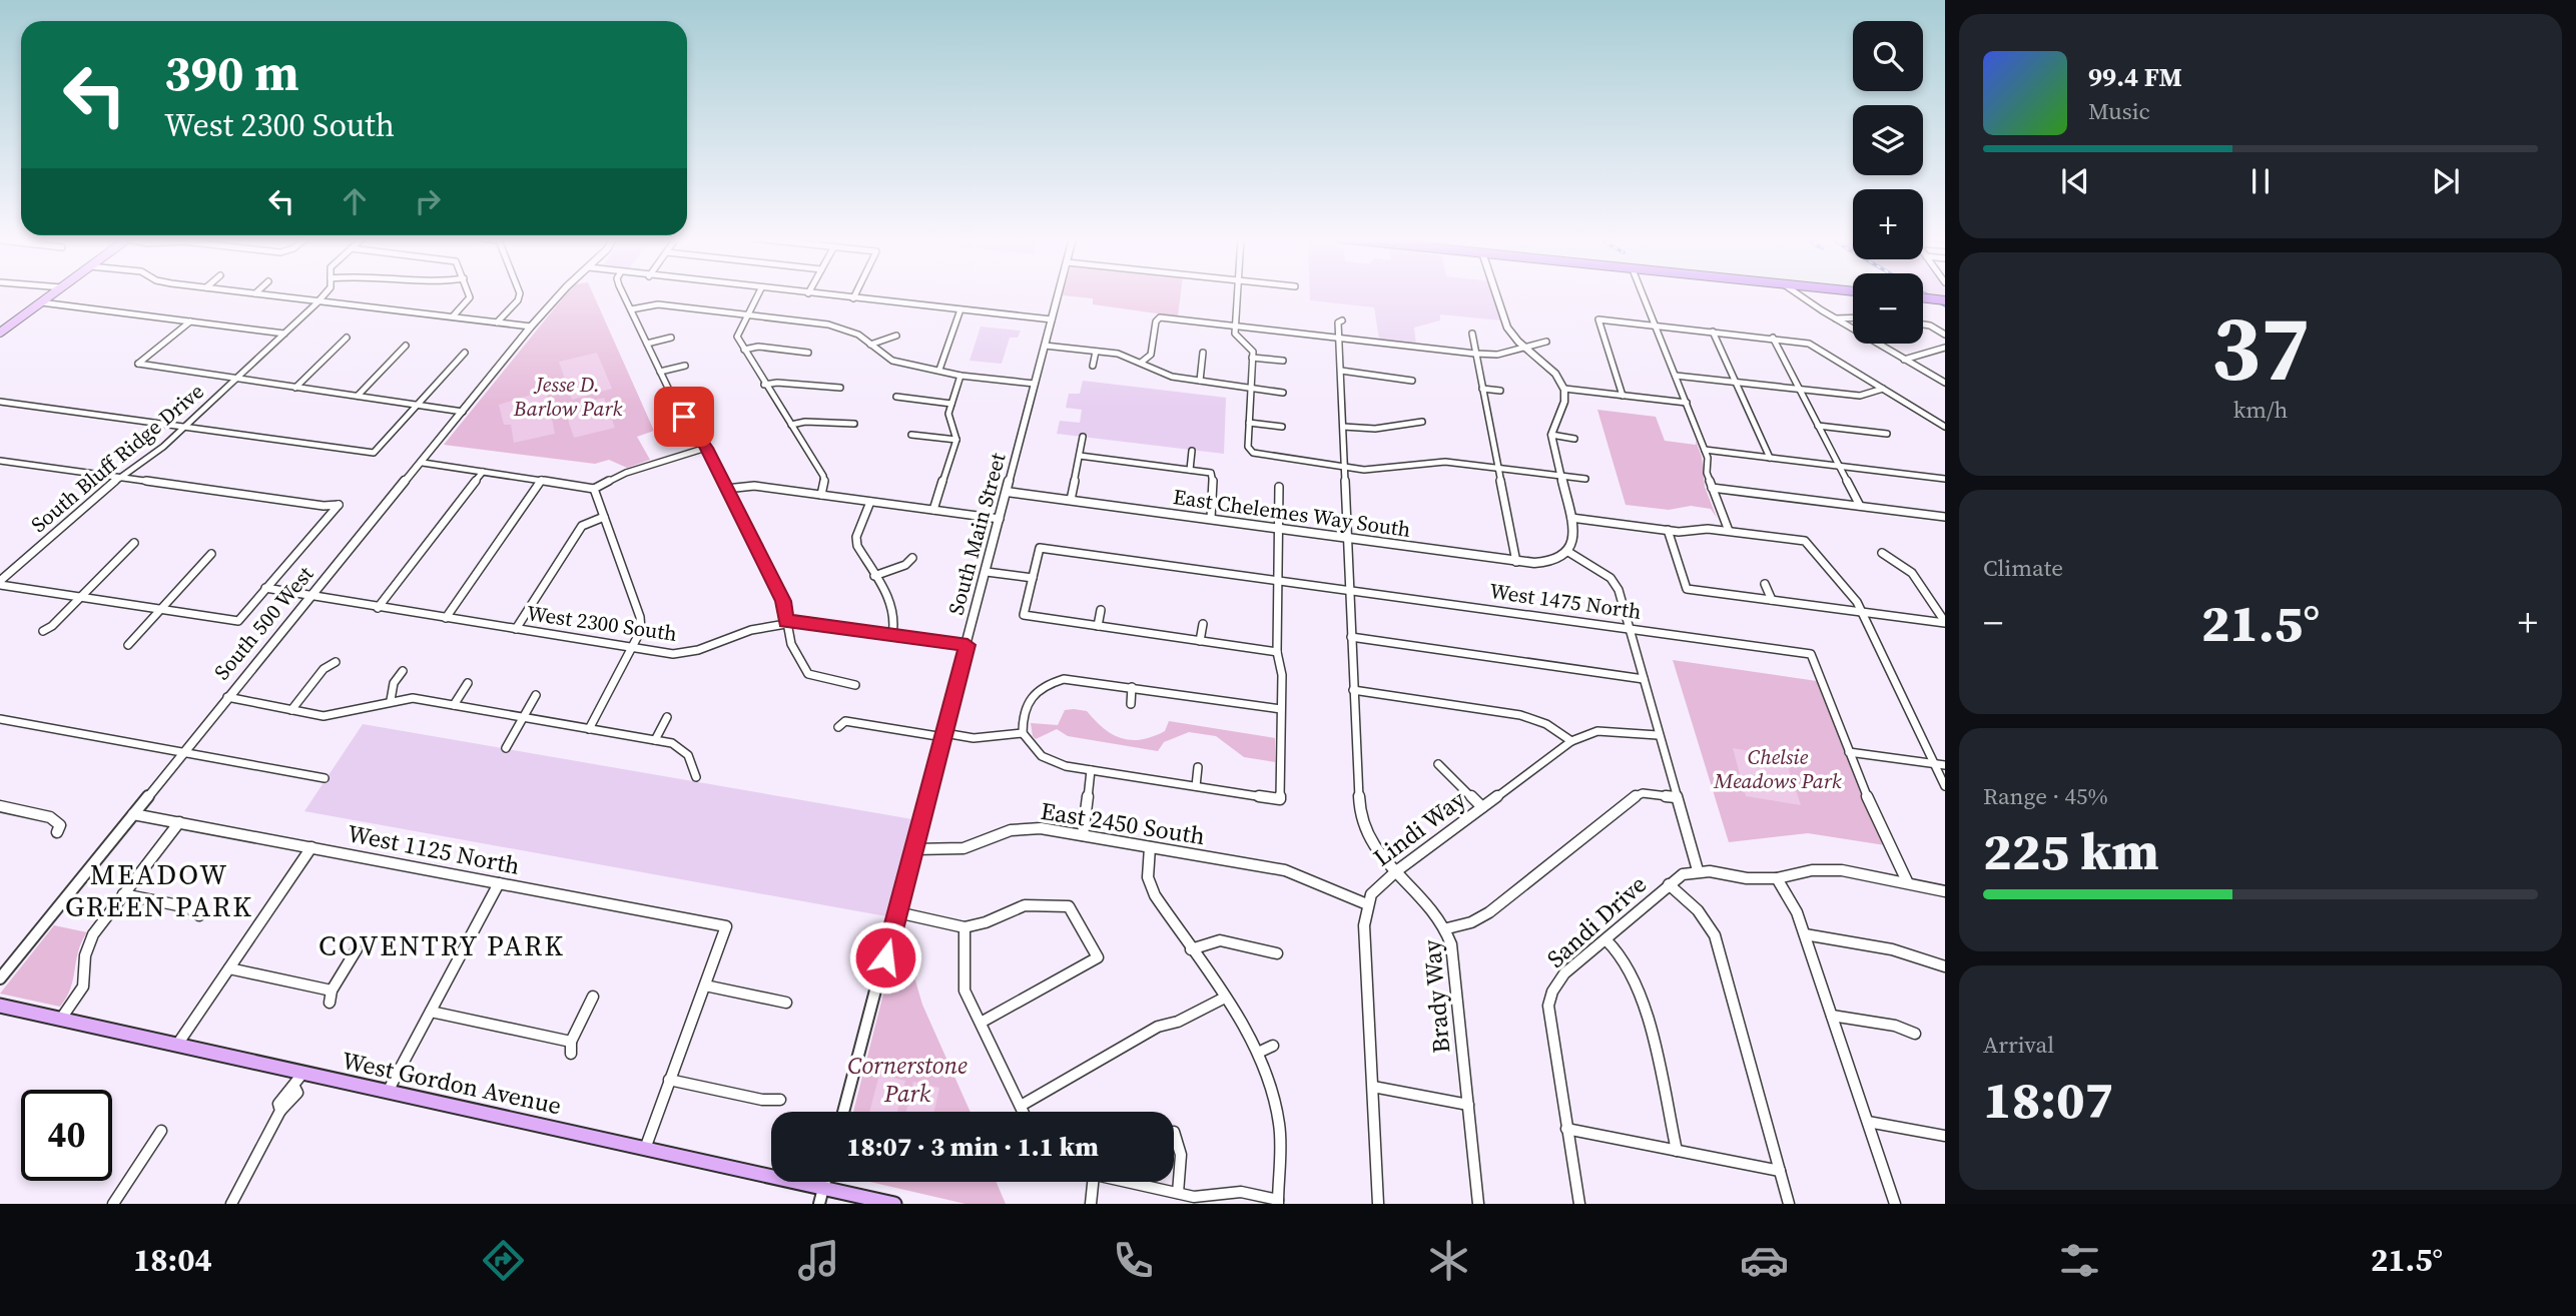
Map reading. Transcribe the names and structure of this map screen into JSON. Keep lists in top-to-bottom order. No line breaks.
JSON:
{"streets":{"main road":["West Gordon Avenue"],"street":["South Bluff Ridge Drive","East Chelemes Way South","South Main Street","West 1475 North","South 500 West","West 2300 South","East 2450 South","Lindi Way","West 1125 North","Sandi Drive","Brady Way"]},"crossings":[["East Chelemes Way South","South Main Street"],["South Main Street","West 2300 South"],["South Main Street","East 2450 South"],["South 500 West","West 2300 South"],["South 500 West","West 1125 North"],["East 2450 South","Lindi Way"]],"districts":["MEADOW GREEN PARK","COVENTRY PARK"],"parks":["Jesse D. Barlow Park","Chelsie Meadows Park","Cornerstone Park"],"page":{"map_buttons":["+","−"],"turn":["390 m","West 2300 South"],"song":["99.4 FM","Music"],"tile":[["37","km/h"],"Climate",["Range · 45%","225 km"],["Arrival","18:07"]],"heat":["−","21.5°","+"],"limit":"40","trip":"18:07 · 3 min · 1.1 km","tabs":["18:04","21.5°"]}}
